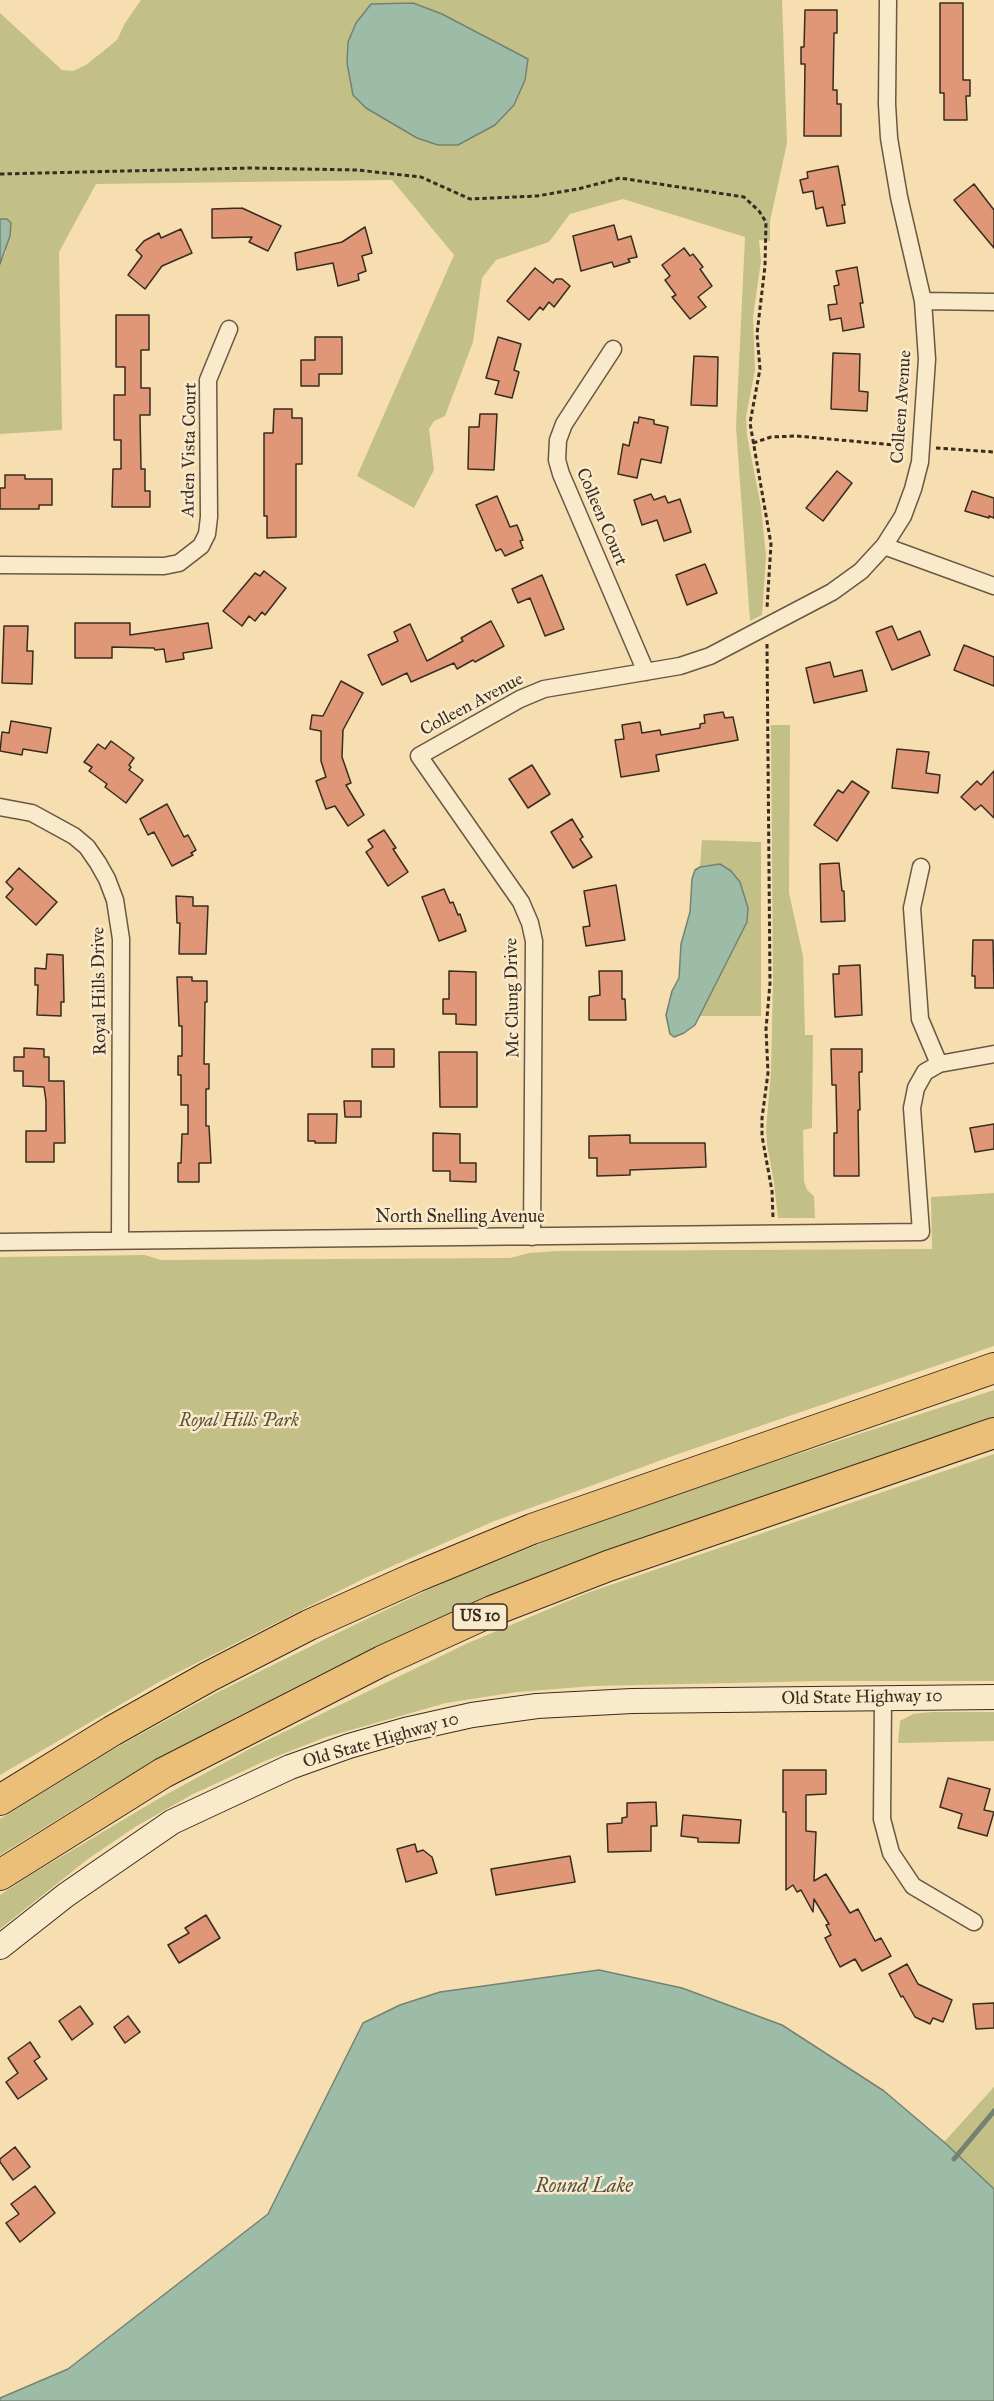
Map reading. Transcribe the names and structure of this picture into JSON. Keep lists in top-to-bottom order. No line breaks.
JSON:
{"streets":{"highway":["US 10"],"street":["Colleen Avenue","Arden Vista Court","Colleen Court","Royal Hills Drive","Mc Clung Drive","North Snelling Avenue","Old State Highway 10"]},"crossings":[["Colleen Avenue","Colleen Court"],["Colleen Avenue","Mc Clung Drive"],["Royal Hills Drive","North Snelling Avenue"],["Mc Clung Drive","North Snelling Avenue"]],"water":["Round Lake"],"parks":["Royal Hills Park"]}
